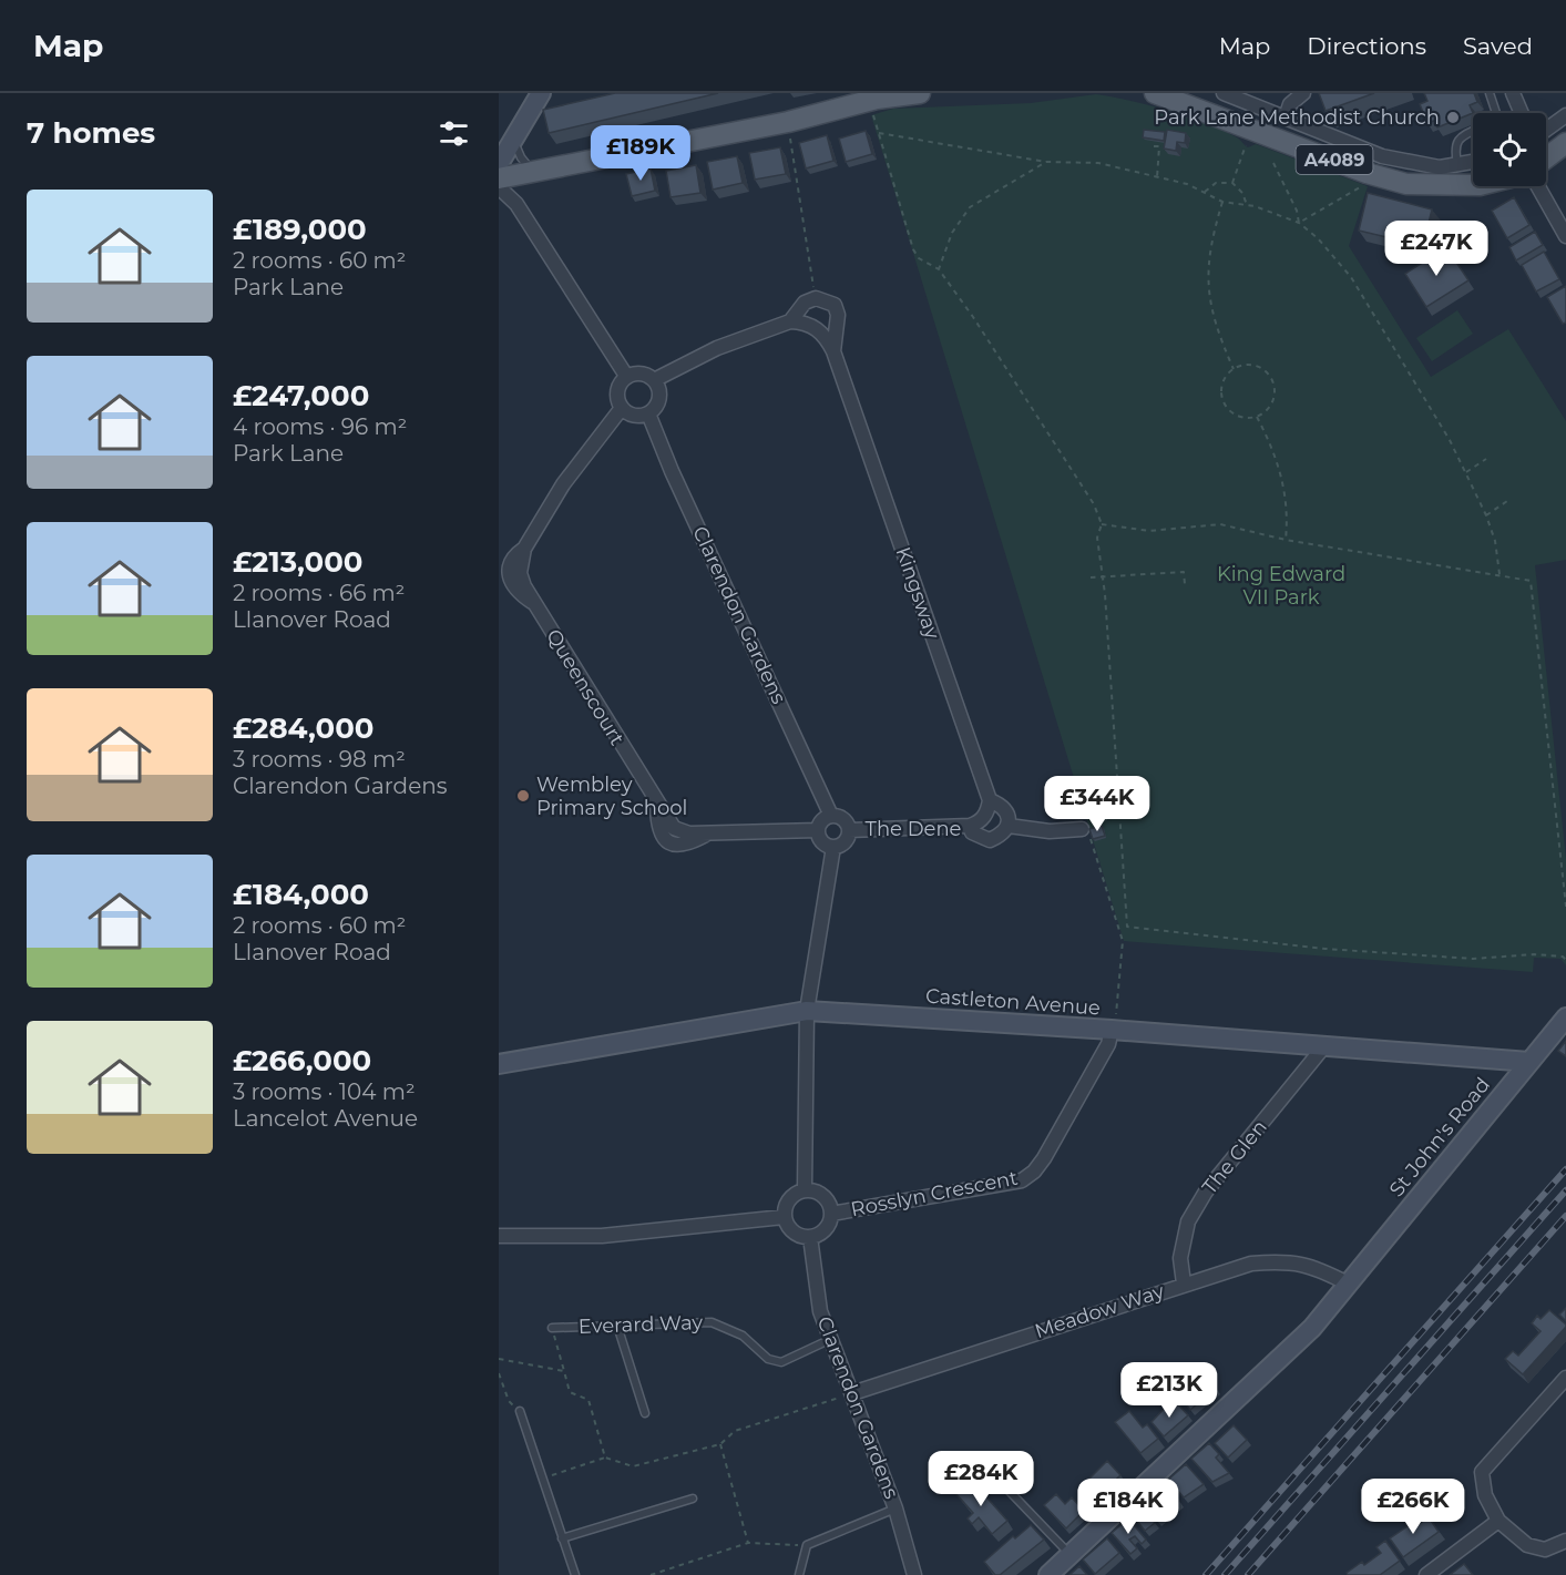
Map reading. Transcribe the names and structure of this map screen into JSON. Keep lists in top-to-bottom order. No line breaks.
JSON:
{"streets":{"main road":["A4089"],"street":["Kingsway","Clarendon Gardens","Queenscourt","The Dene","Castleton Avenue","St John's Road","The Glen","Rosslyn Crescent","Meadow Way"],"lane":["Everard Way"]},"crossings":[["Clarendon Gardens","Queenscourt"],["Clarendon Gardens","The Dene"],["Clarendon Gardens","Rosslyn Crescent"],["Clarendon Gardens","Meadow Way"],["Clarendon Gardens","Everard Way"],["Queenscourt","The Dene"],["Castleton Avenue","St John's Road"],["Castleton Avenue","The Glen"],["Castleton Avenue","Rosslyn Crescent"],["St John's Road","Meadow Way"],["The Glen","Meadow Way"]],"parks":["King Edward VII Park"],"places":["Park Lane Methodist Church","Wembley Primary School"],"page":{"header":"Map","nav":["Map","Directions","Saved"],"heading":"7 homes","price":["£189K","£247K","£344K","£213K","£284K","£184K","£266K"],"list":[{"name":"£189,000","note":"2 rooms · 60 m² · Park Lane"},{"name":"£247,000","note":"4 rooms · 96 m² · Park Lane"},{"name":"£213,000","note":"2 rooms · 66 m² · Llanover Road"},{"name":"£284,000","note":"3 rooms · 98 m² · Clarendon Gardens"},{"name":"£184,000","note":"2 rooms · 60 m² · Llanover Road"},{"name":"£266,000","note":"3 rooms · 104 m² · Lancelot Avenue"}]}}
